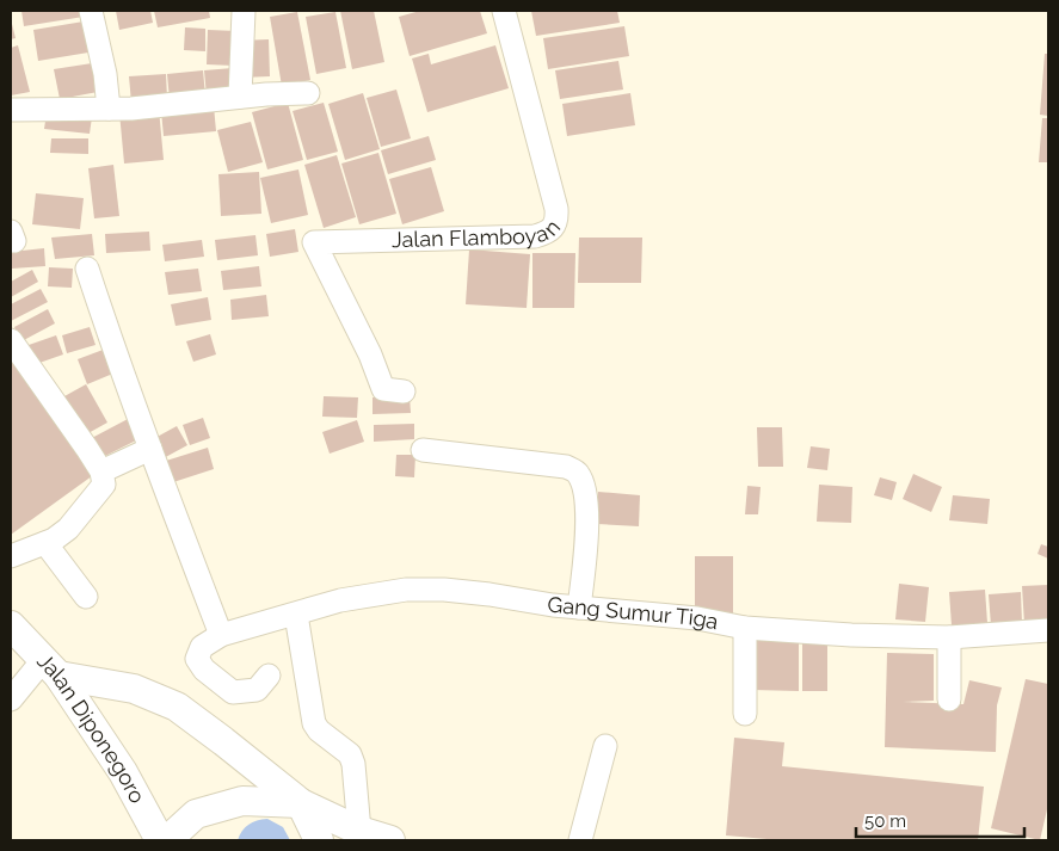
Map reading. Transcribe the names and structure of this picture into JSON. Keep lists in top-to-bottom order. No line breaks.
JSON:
{"streets":{"main road":["Jalan Diponegoro"],"street":["Jalan Flamboyan","Gang Sumur Tiga"]},"scale_bar":"50 m"}
